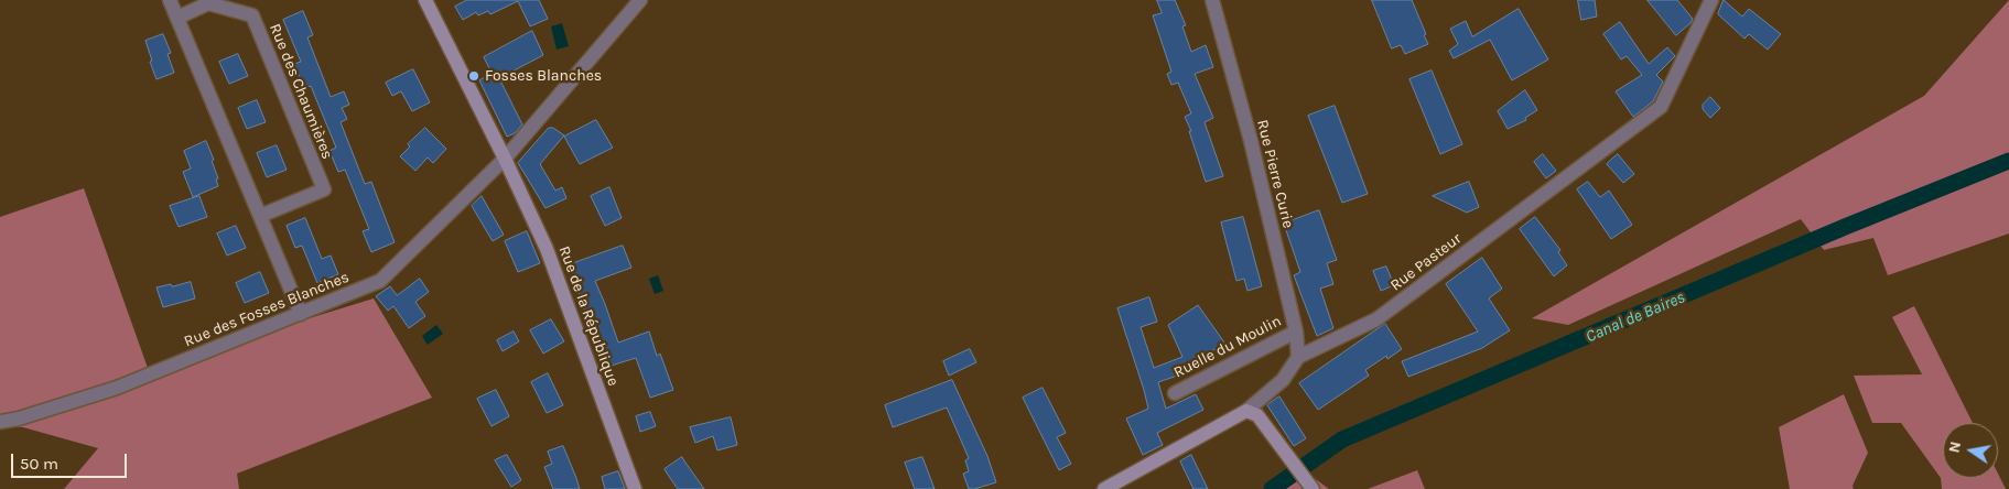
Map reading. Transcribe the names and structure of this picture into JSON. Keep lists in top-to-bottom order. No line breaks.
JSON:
{"streets":{"street":["Rue des Chaumières","Rue Pierre Curie","Rue Pasteur","Rue des Fosses Blanches","Rue de la République","Ruelle du Moulin"]},"crossings":[["Rue Pierre Curie","Rue Pasteur"],["Rue Pierre Curie","Ruelle du Moulin"],["Rue des Fosses Blanches","Rue de la République"]],"water":["Canal de Baires"],"places":["Fosses Blanches"],"scale_bar":"50 m","north":"left"}
